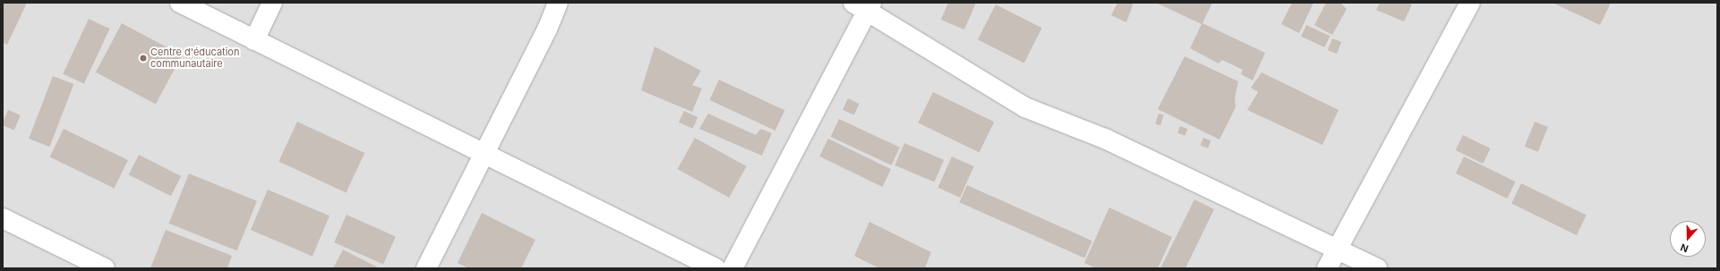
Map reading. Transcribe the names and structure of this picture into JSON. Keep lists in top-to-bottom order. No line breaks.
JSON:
{"places":["Centre d'éducation communautaire"],"north":"bottom"}
